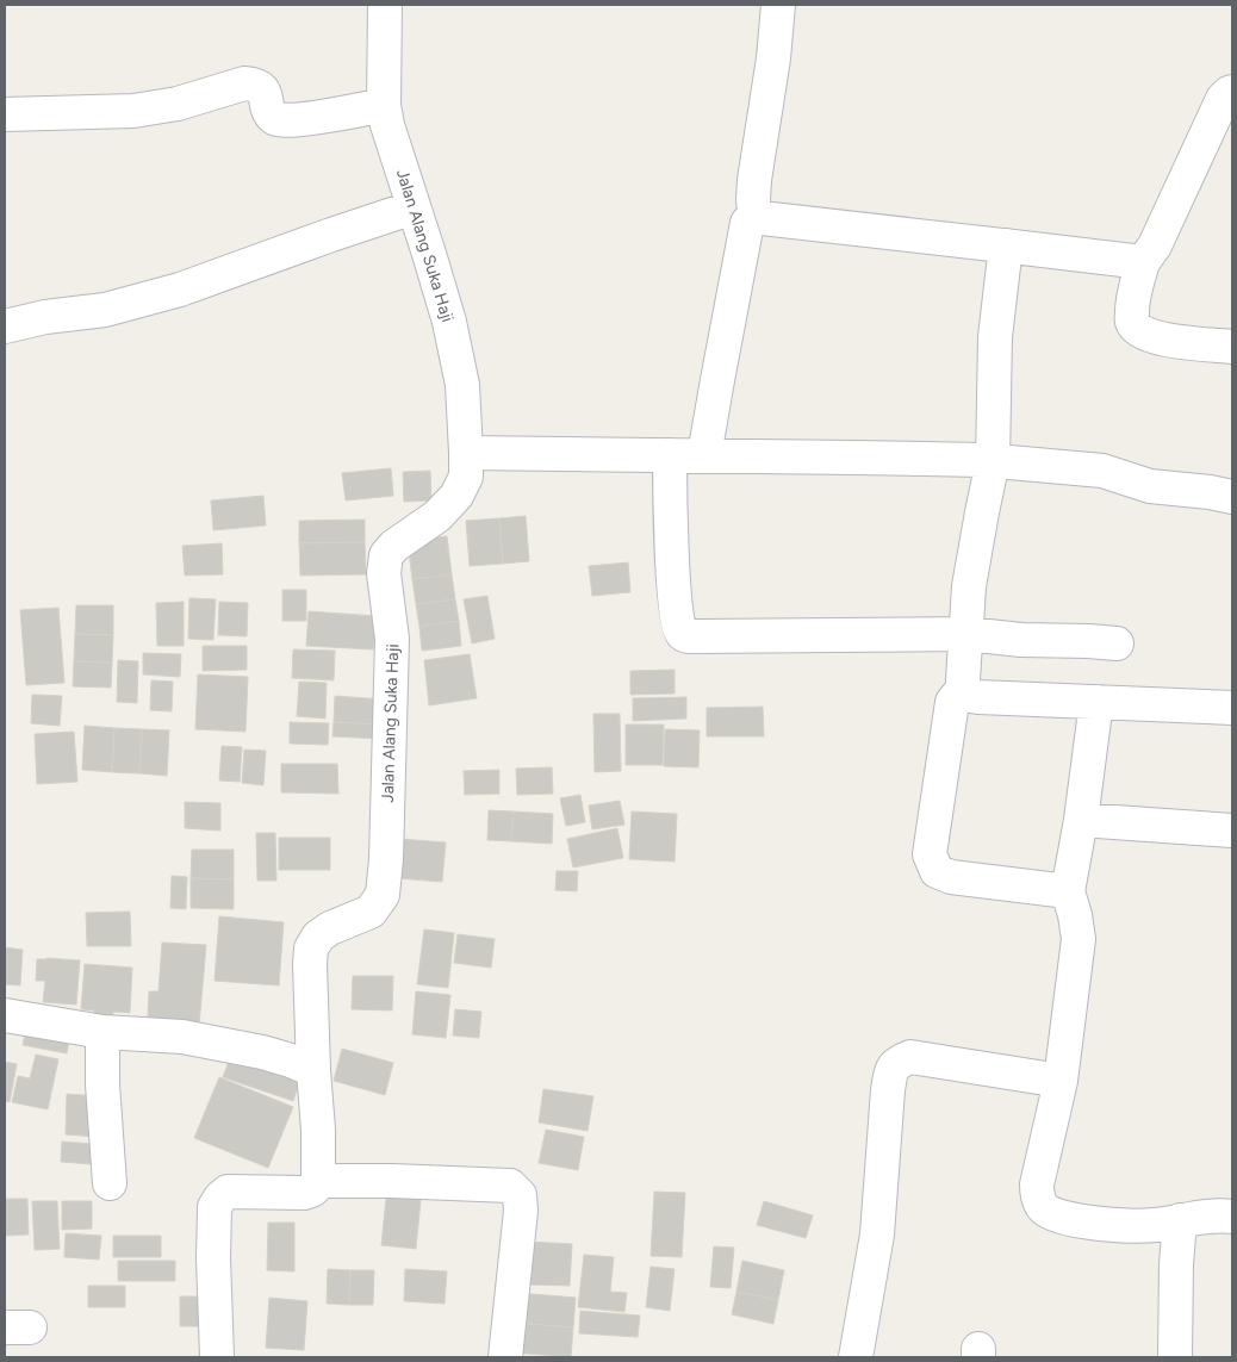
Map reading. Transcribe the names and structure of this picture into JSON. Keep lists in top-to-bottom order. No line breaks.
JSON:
{"streets":{"street":["Jalan Alang Suka Haji"]}}
